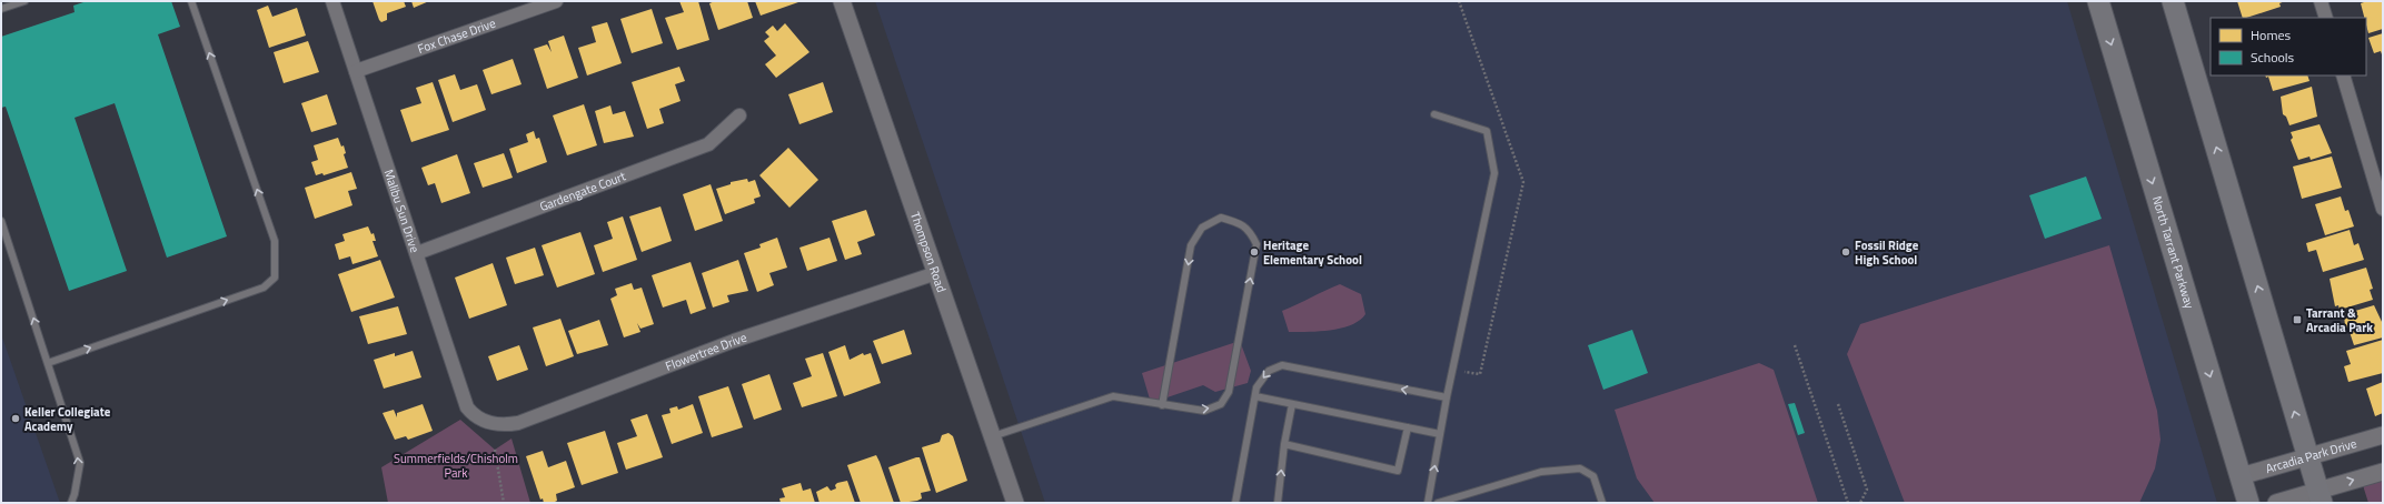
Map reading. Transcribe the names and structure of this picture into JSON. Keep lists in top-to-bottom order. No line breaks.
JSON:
{"streets":{"main road":["North Tarrant Parkway"],"street":["Fox Chase Drive","Gardengate Court","Malibu Sun Drive","Thompson Road","Flowertree Drive","Arcadia Park Drive"]},"crossings":[["Fox Chase Drive","Malibu Sun Drive"],["Gardengate Court","Malibu Sun Drive"],["Malibu Sun Drive","Flowertree Drive"],["Thompson Road","Flowertree Drive"],["North Tarrant Parkway","Arcadia Park Drive"]],"parks":["Summerfields/Chisholm Park"],"places":{"other":["Heritage Elementary School","Fossil Ridge High School","Keller Collegiate Academy"],"transit":["Tarrant & Arcadia Park"]},"legend":["Homes","Schools"]}
